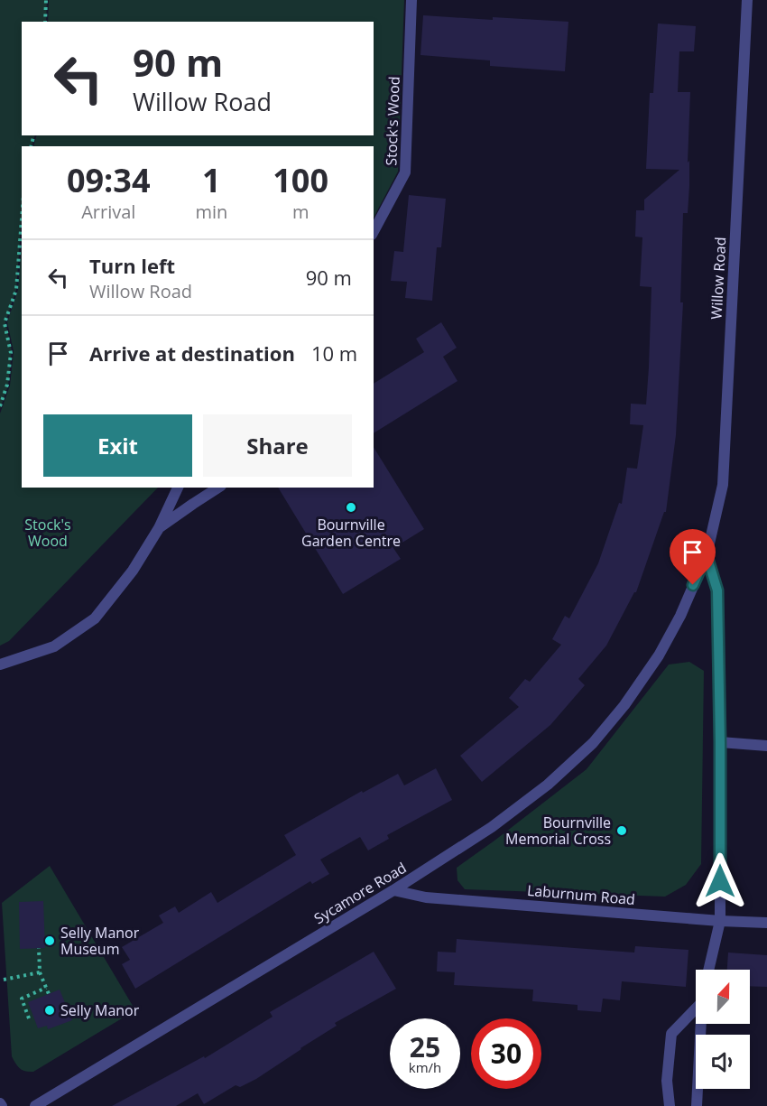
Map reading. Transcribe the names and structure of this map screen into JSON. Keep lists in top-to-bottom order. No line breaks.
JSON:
{"streets":{"street":["Stock's Wood","Willow Road","Sycamore Road","Laburnum Road"]},"crossings":[["Willow Road","Sycamore Road"],["Sycamore Road","Laburnum Road"]],"parks":["Stock's Wood"],"places":["Bournville Garden Centre","Bournville Memorial Cross","Selly Manor Museum","Selly Manor"],"north":"top","page":{"turn":["90 m","Willow Road"],"eta":["09:34","Arrival","1","min","100","m"],"list":[{"name":"Turn left","note":"Willow Road","value":"90 m"},{"name":"Arrive at destination","value":"10 m"}],"buttons":["Exit","Share"],"speed":"25 km/h","limit":"30"}}
